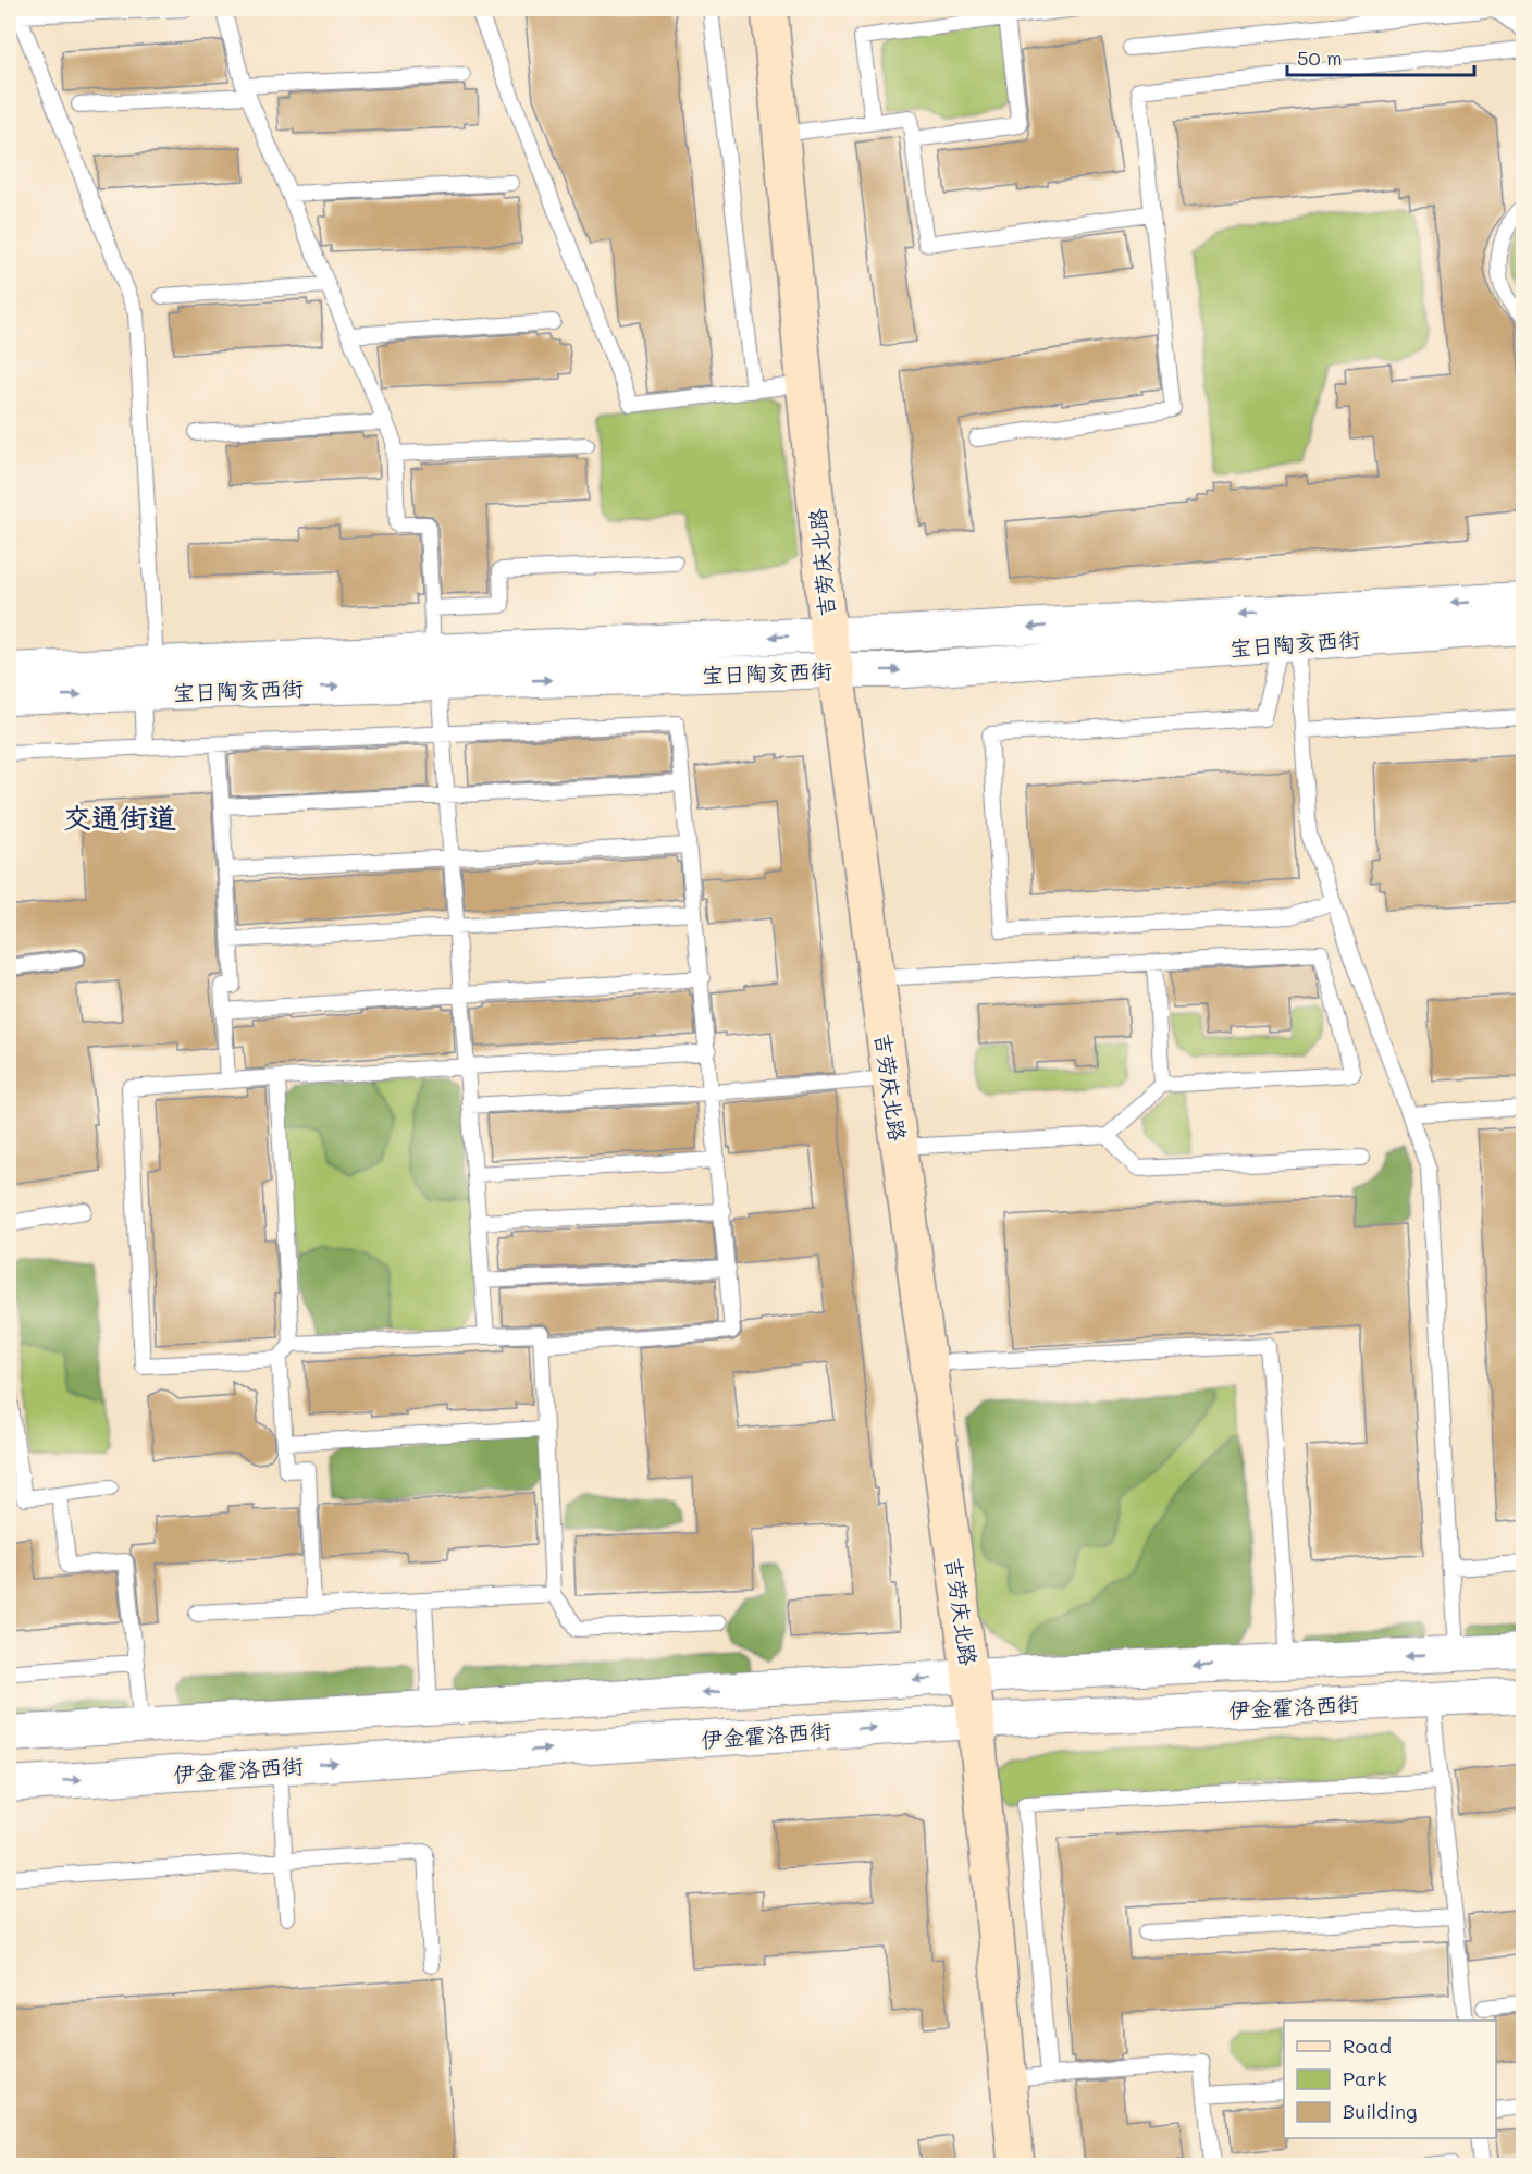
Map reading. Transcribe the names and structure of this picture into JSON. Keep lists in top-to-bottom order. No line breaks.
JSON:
{"streets":{"main road":["吉劳庆北路"],"street":["宝日陶亥西街","伊金霍洛西街"]},"crossings":[["吉劳庆北路","宝日陶亥西街"],["吉劳庆北路","伊金霍洛西街"]],"districts":["交通街道"],"legend":["Road","Park","Building"],"scale_bar":"50 m"}
